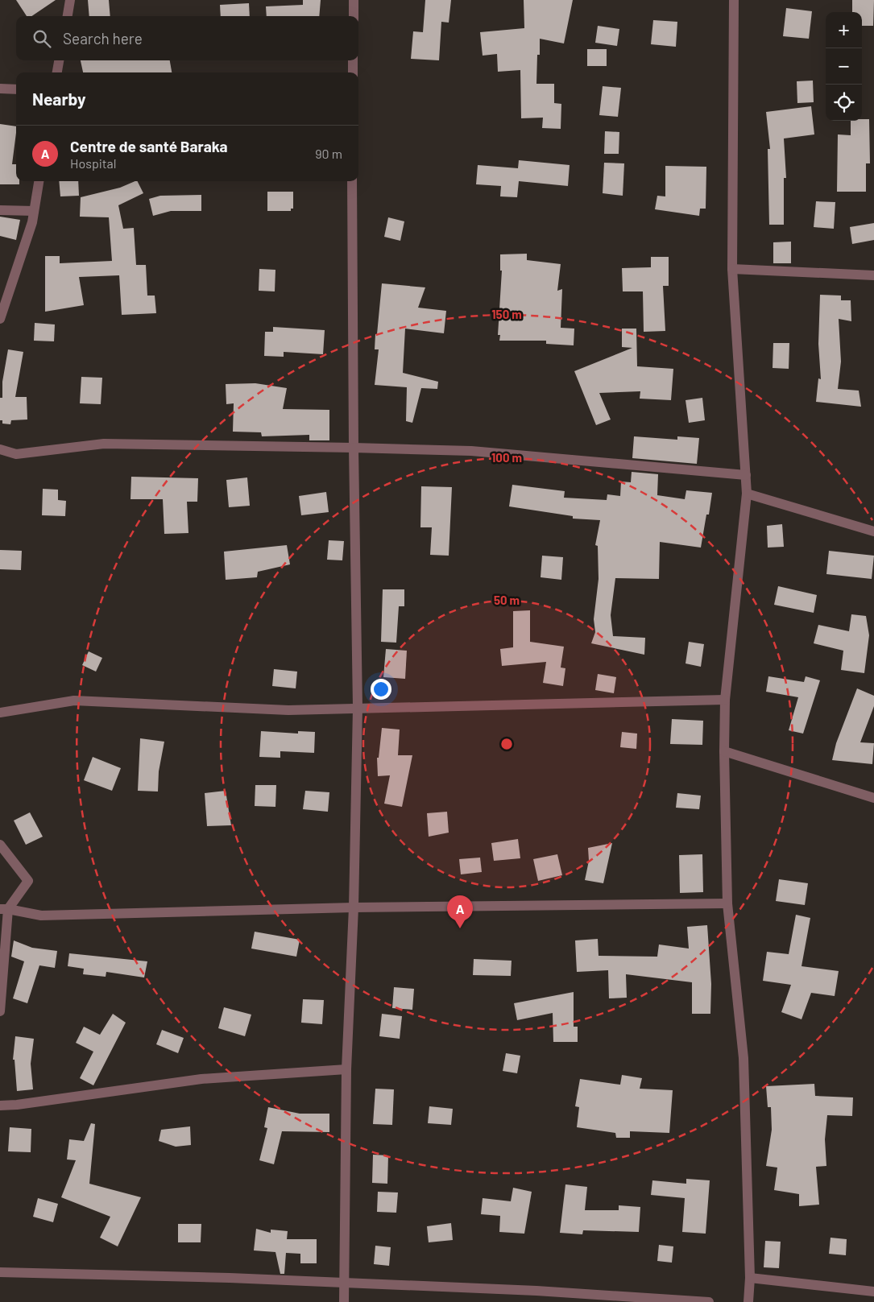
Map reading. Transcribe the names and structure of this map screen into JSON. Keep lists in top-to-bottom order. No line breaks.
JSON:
{"page":{"map_buttons":["+","−"],"search":"Search here","heading":"Nearby","list":[{"mark":"A","name":"Centre de santé Baraka","note":"Hospital","value":"90 m"}],"pins":"A"},"rings":["150 m","100 m","50 m"]}
